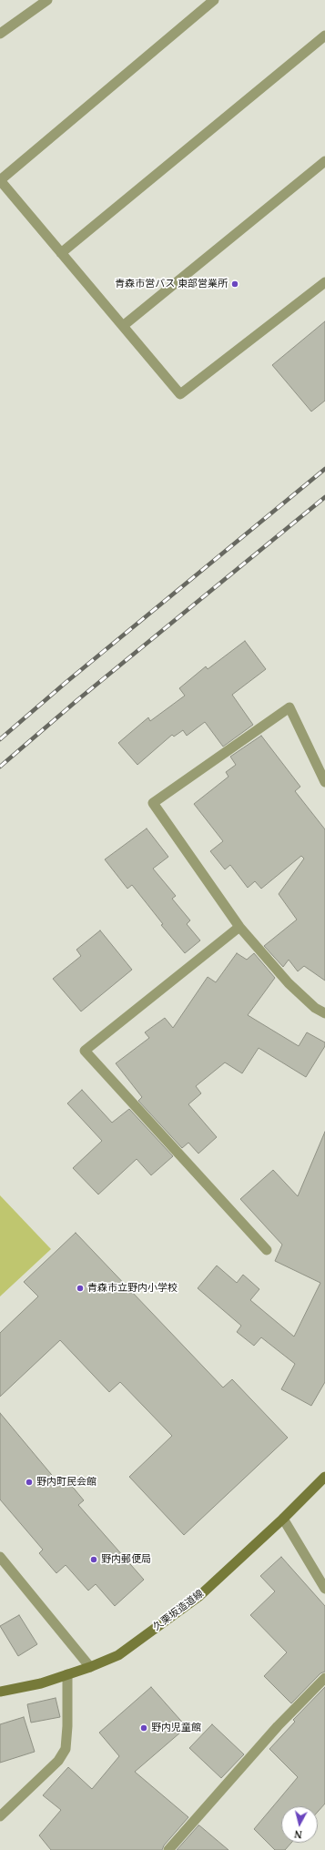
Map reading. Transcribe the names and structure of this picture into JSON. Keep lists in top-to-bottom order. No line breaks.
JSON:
{"streets":{"main road":["久栗坂造道線"]},"places":["青森市営バス 東部営業所","青森市立野内小学校","野内町民会館","野内郵便局","野内児童館"],"north":"bottom"}
